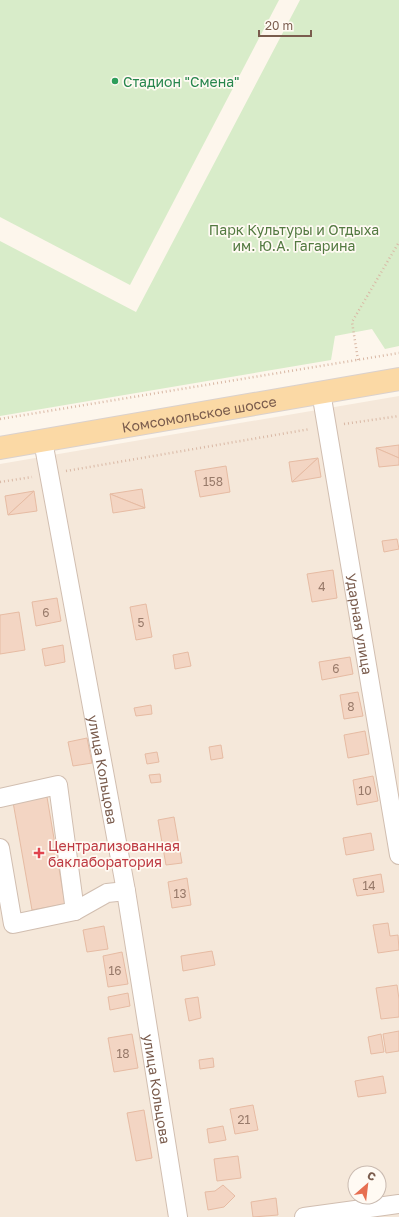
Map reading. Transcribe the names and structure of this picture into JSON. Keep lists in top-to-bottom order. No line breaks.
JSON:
{"streets":{"main road":["Комсомольское шоссе"],"street":["Ударная улица","улица Кольцова"]},"crossings":[["Комсомольское шоссе","Ударная улица"],["Комсомольское шоссе","улица Кольцова"]],"parks":["Парк Культуры и Отдыха им. Ю.А. Гагарина"],"places":{"other":["Стадион \"Смена\""],"health":["Централизованная баклаборатория"]},"house_numbers":["158","4","6","5","6","8","10","14","13","16","18","21"],"scale_bar":"20 m","north":"top right"}
